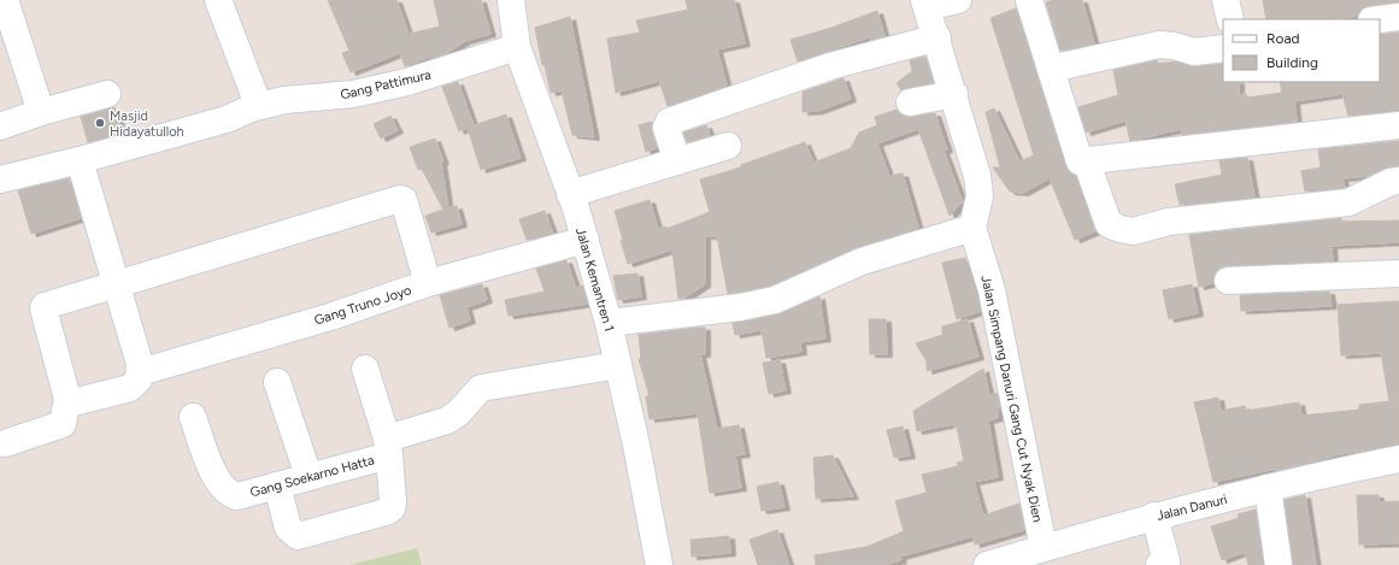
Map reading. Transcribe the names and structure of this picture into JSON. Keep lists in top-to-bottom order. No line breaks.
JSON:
{"streets":{"street":["Gang Pattimura","Jalan Kemantren 1","Gang Truno Joyo","Jalan Simpang Danuri Gang Cut Nyak Dien","Gang Soekarno Hatta","Jalan Danuri"]},"crossings":[["Gang Pattimura","Jalan Kemantren 1"],["Jalan Kemantren 1","Gang Truno Joyo"],["Jalan Kemantren 1","Gang Soekarno Hatta"],["Jalan Simpang Danuri Gang Cut Nyak Dien","Jalan Danuri"]],"places":["Masjid Hidayatulloh"],"legend":["Road","Building"]}
